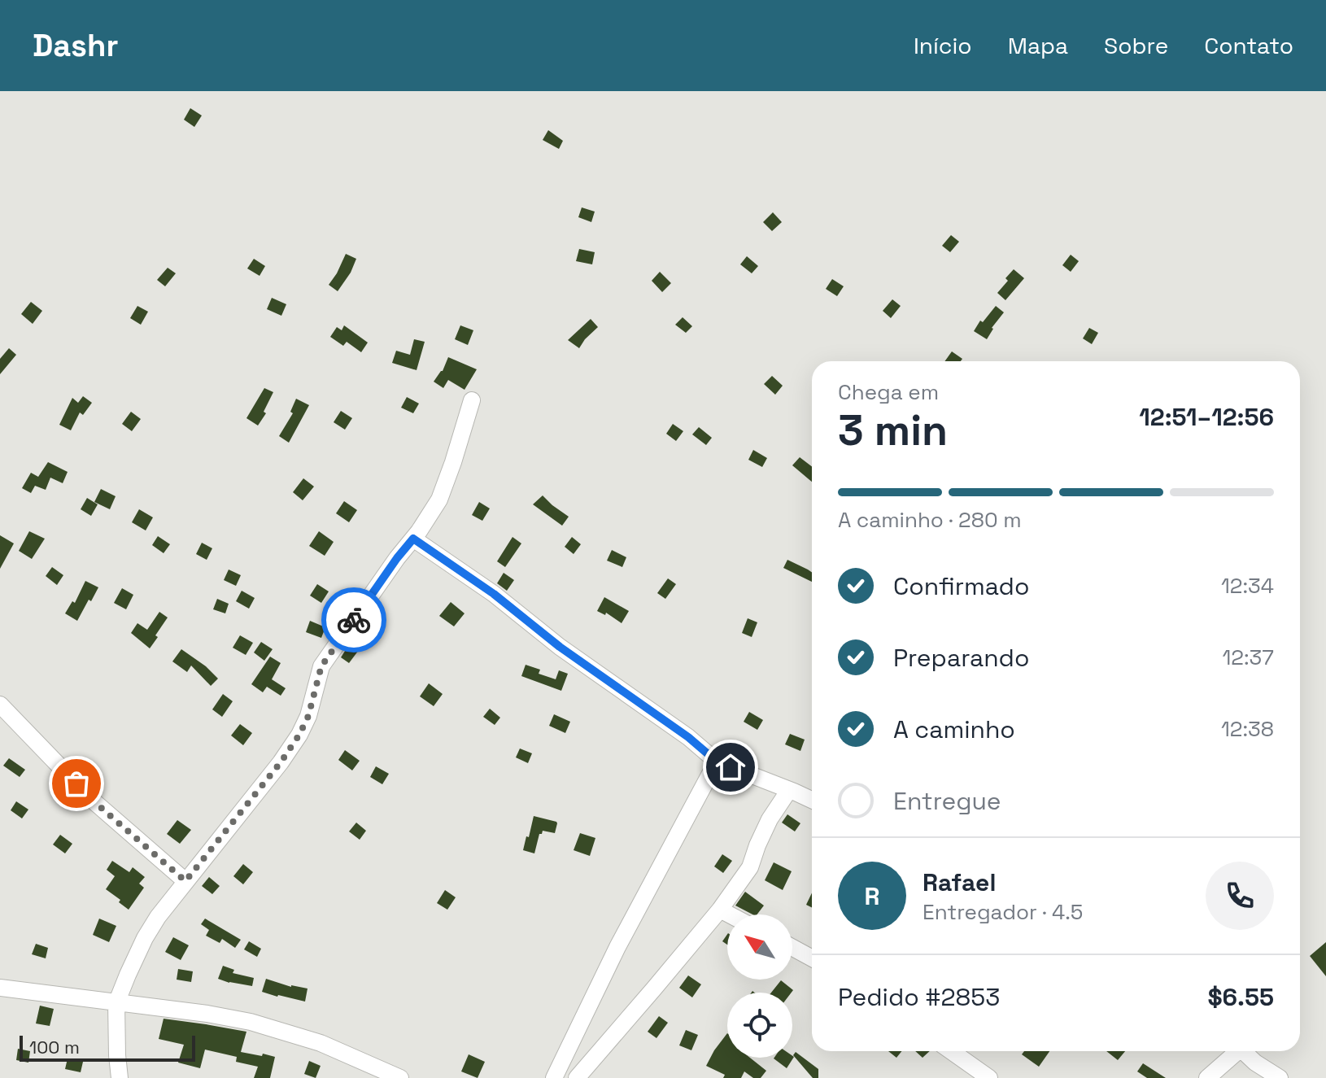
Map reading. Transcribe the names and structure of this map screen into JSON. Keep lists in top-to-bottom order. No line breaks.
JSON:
{"scale_bar":"100 m","north":"top left","page":{"header":"Dashr","nav":["Início","Mapa","Sobre","Contato"],"heading":["3 min","Chega em","12:51–12:56"],"panel":["Rafael","Entregador · 4.5","Pedido #2853","$6.55"],"bar":"A caminho · 280 m","list":[["Confirmado","12:34"],["Preparando","12:37"],["A caminho","12:38"],"Entregue"],"round":"R","scale":"100 m"}}
